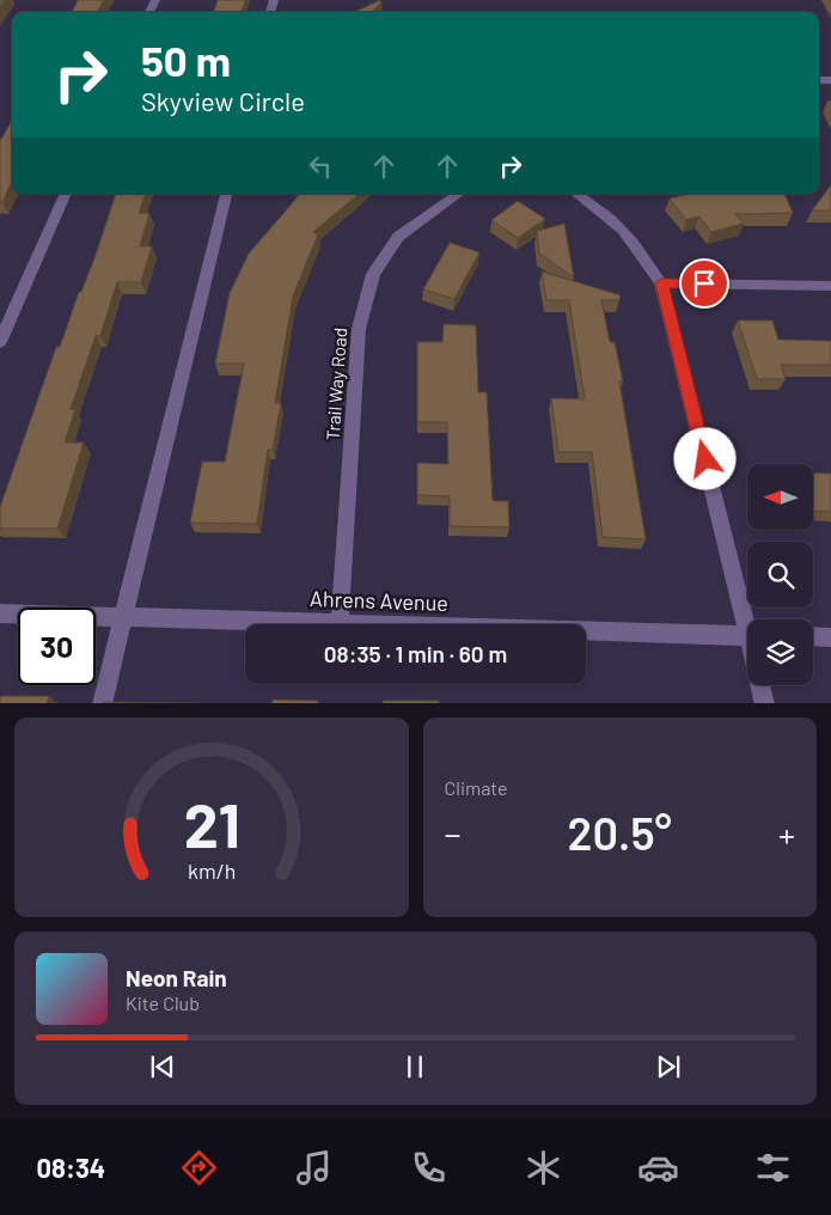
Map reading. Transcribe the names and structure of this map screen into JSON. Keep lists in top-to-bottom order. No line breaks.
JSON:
{"streets":{"street":["Trail Way Road","Ahrens Avenue"]},"crossings":[["Trail Way Road","Ahrens Avenue"]],"north":"left","page":{"turn":["50 m","Skyview Circle"],"limit":"30","trip":"08:35 · 1 min · 60 m","tile":"Climate","heat":["−","20.5°","+"],"song":["Neon Rain","Kite Club"],"tabs":"08:34","gauge":["21","km/h"]}}
